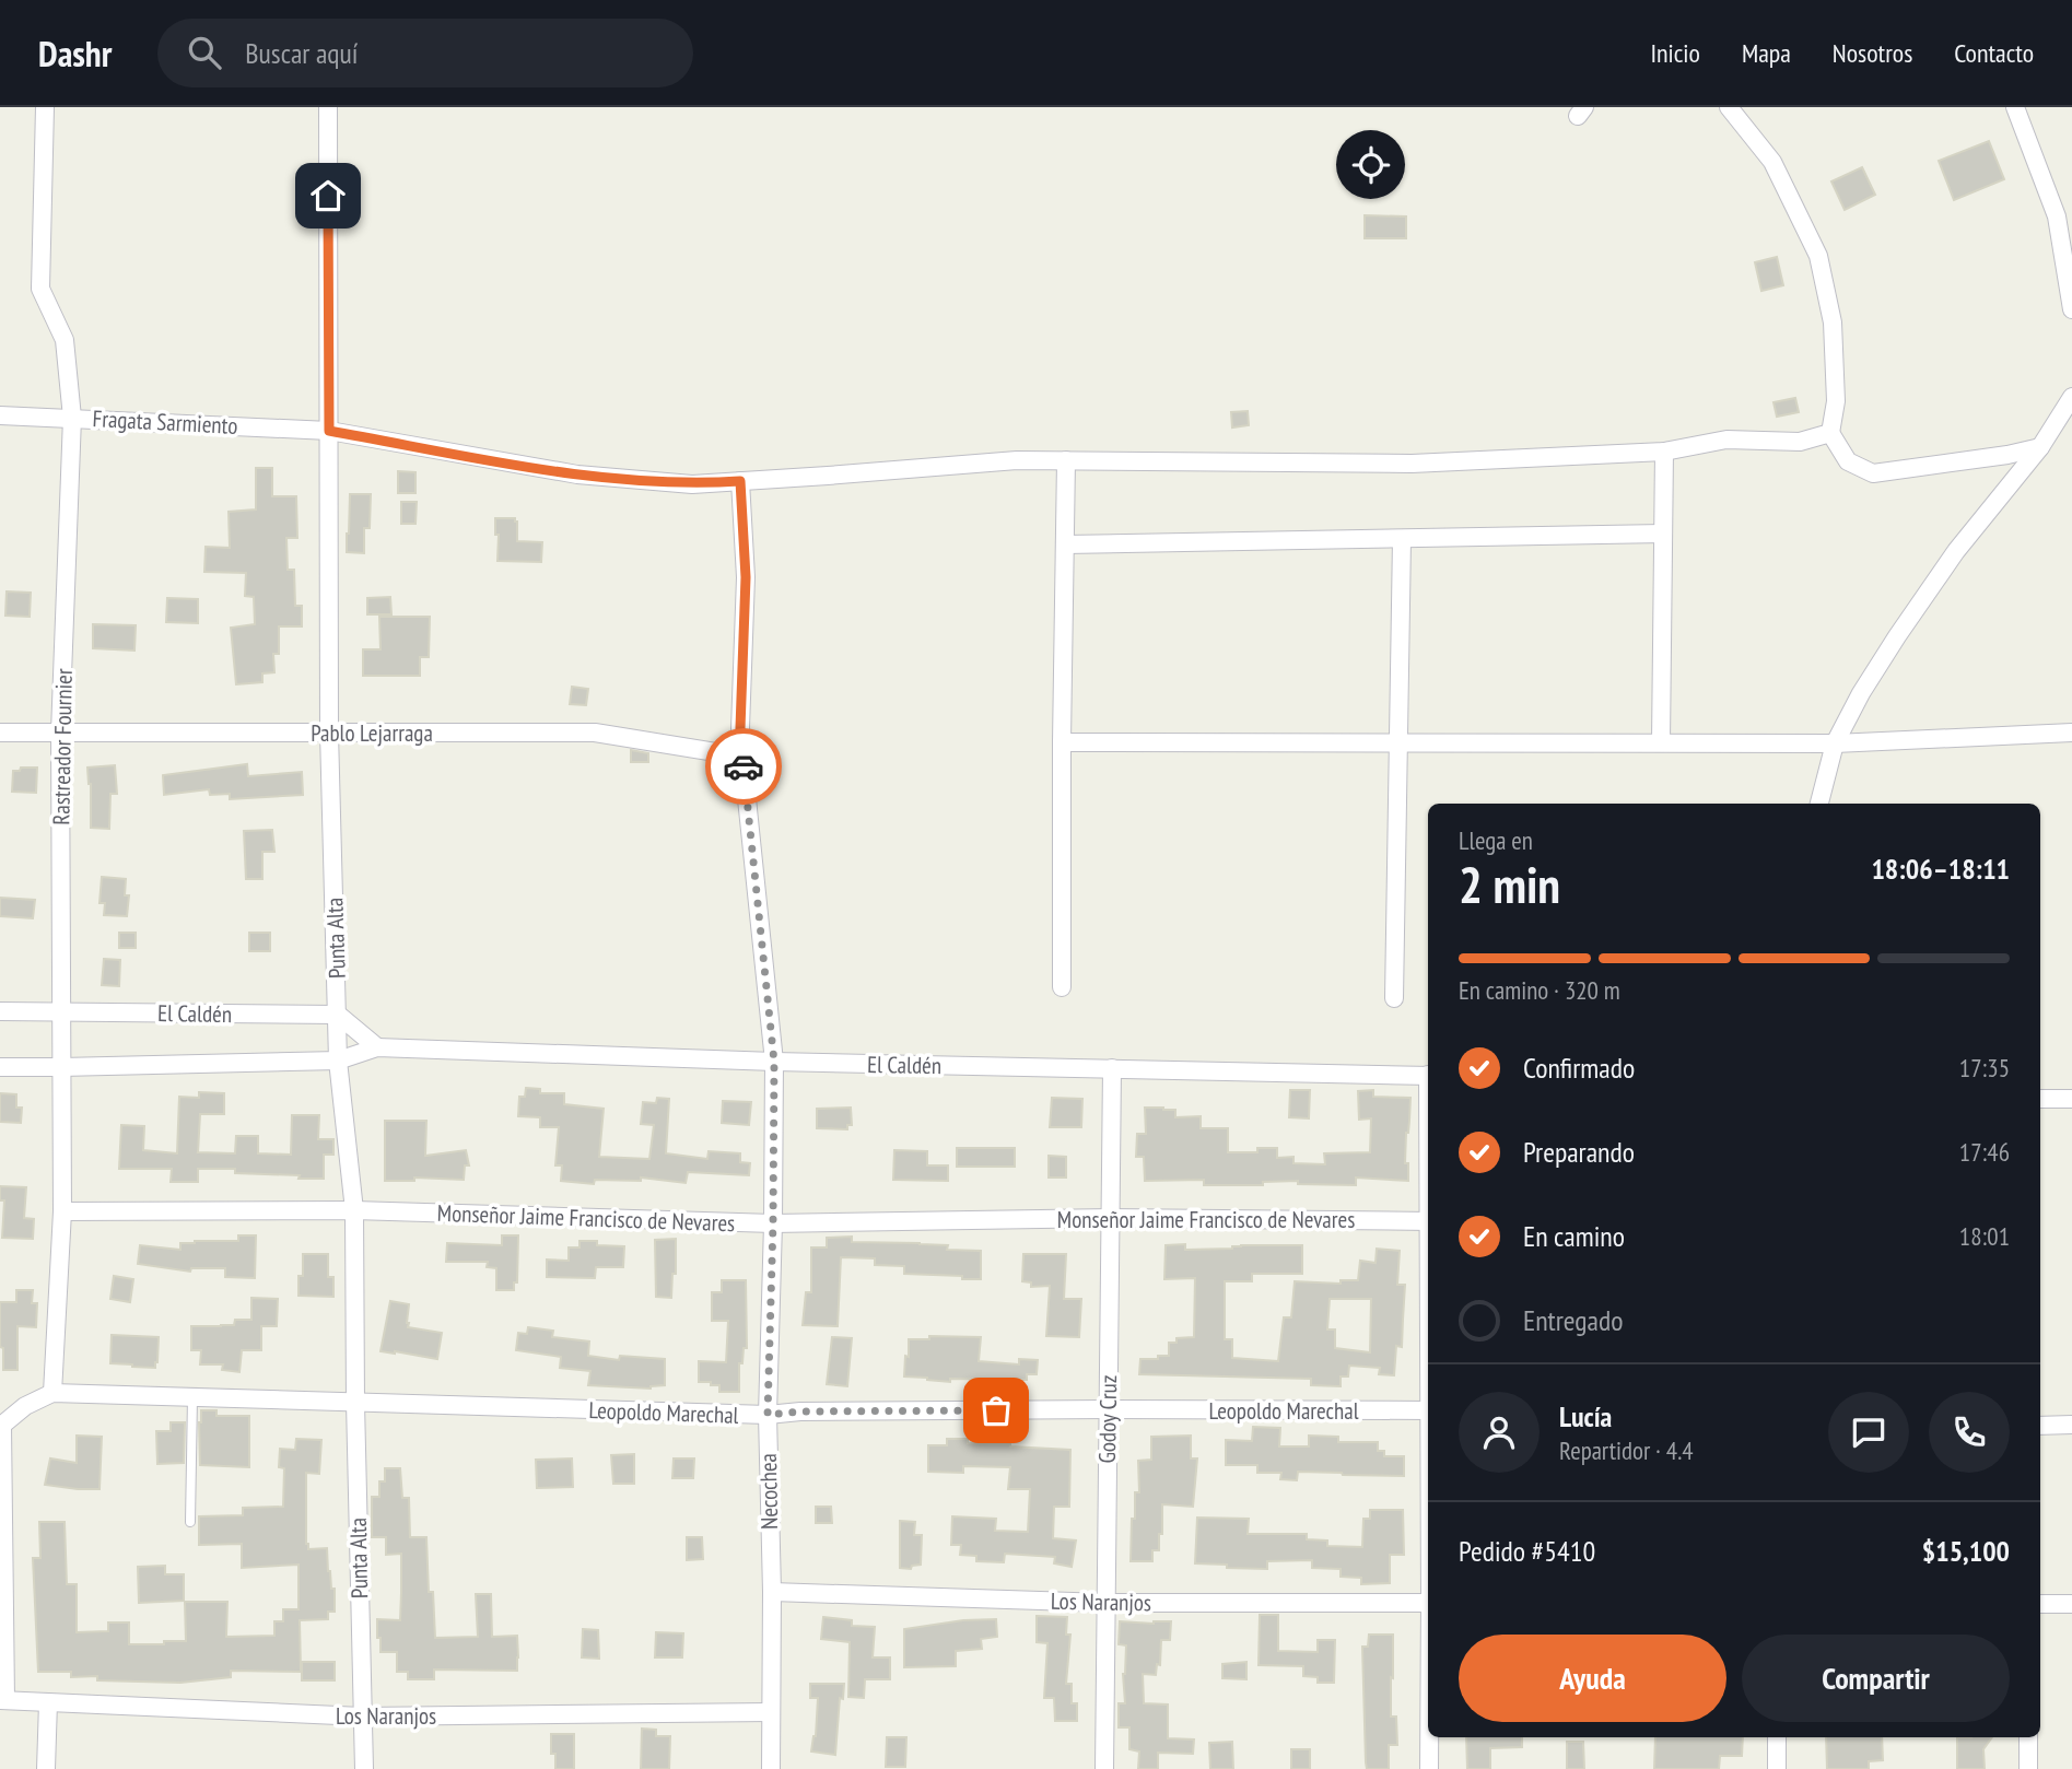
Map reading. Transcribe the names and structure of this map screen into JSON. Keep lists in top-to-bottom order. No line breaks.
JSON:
{"streets":{"street":["Fragata Sarmiento","Pablo Lejarraga","Rastreador Fournier","Punta Alta","El Caldén","Monseñor Jaime Francisco de Nevares","Leopoldo Marechal","Godoy Cruz","Necochea","Los Naranjos"]},"crossings":[["Fragata Sarmiento","Rastreador Fournier"],["Fragata Sarmiento","Punta Alta"],["Fragata Sarmiento","Necochea"],["Pablo Lejarraga","Rastreador Fournier"],["Pablo Lejarraga","Punta Alta"],["Pablo Lejarraga","Necochea"],["Rastreador Fournier","El Caldén"],["Rastreador Fournier","Monseñor Jaime Francisco de Nevares"],["Rastreador Fournier","Leopoldo Marechal"],["Punta Alta","El Caldén"],["Punta Alta","Monseñor Jaime Francisco de Nevares"],["Punta Alta","Leopoldo Marechal"],["Punta Alta","Los Naranjos"],["El Caldén","Godoy Cruz"],["El Caldén","Necochea"],["Monseñor Jaime Francisco de Nevares","Godoy Cruz"],["Monseñor Jaime Francisco de Nevares","Necochea"],["Leopoldo Marechal","Godoy Cruz"],["Leopoldo Marechal","Necochea"],["Godoy Cruz","Los Naranjos"],["Necochea","Los Naranjos"]],"page":{"header":"Dashr","search":"Buscar aquí","nav":["Inicio","Mapa","Nosotros","Contacto"],"heading":["2 min","Llega en","18:06–18:11"],"panel":["Lucía","Repartidor · 4.4","Pedido #5410","$15,100"],"bar":"En camino · 320 m","list":[["Confirmado","17:35"],["Preparando","17:46"],["En camino","18:01"],"Entregado"],"buttons":["Ayuda","Compartir"]}}
